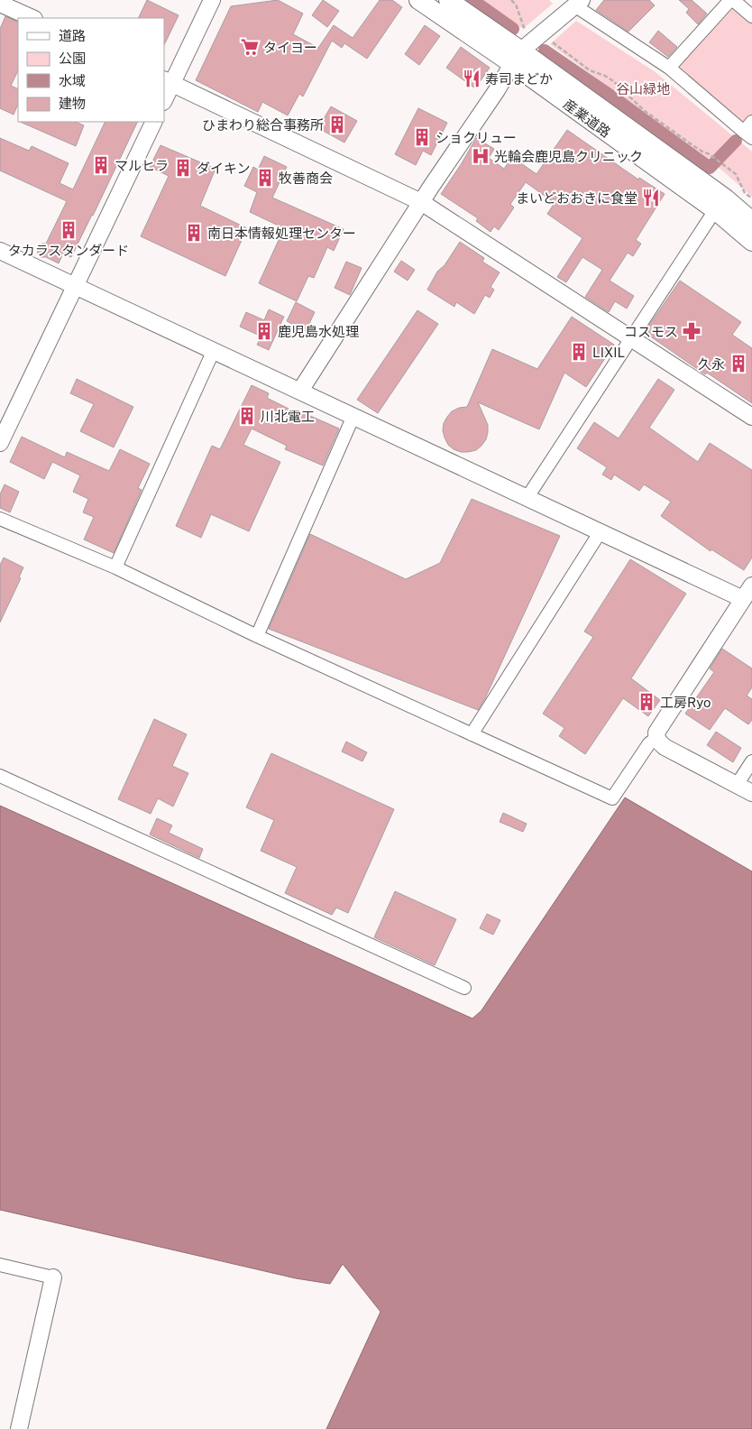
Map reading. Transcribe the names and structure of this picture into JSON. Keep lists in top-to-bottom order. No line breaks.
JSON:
{"streets":{"main road":["産業道路"]},"parks":["谷山緑地"],"places":{"supermarket":["タイヨー"],"restaurant":["寿司まどか","まいどおおきに食堂"],"building":["ひまわり総合事務所","ショクリュー","マルヒラ","ダイキン","牧善商会","タカラスタンダード","南日本情報処理センター","鹿児島水処理","LIXIL","久永","川北電工","工房Ryo"],"hospital":["光輪会鹿児島クリニック"],"pharmacy":["コスモス"]},"legend":["道路","公園","水域","建物"]}
